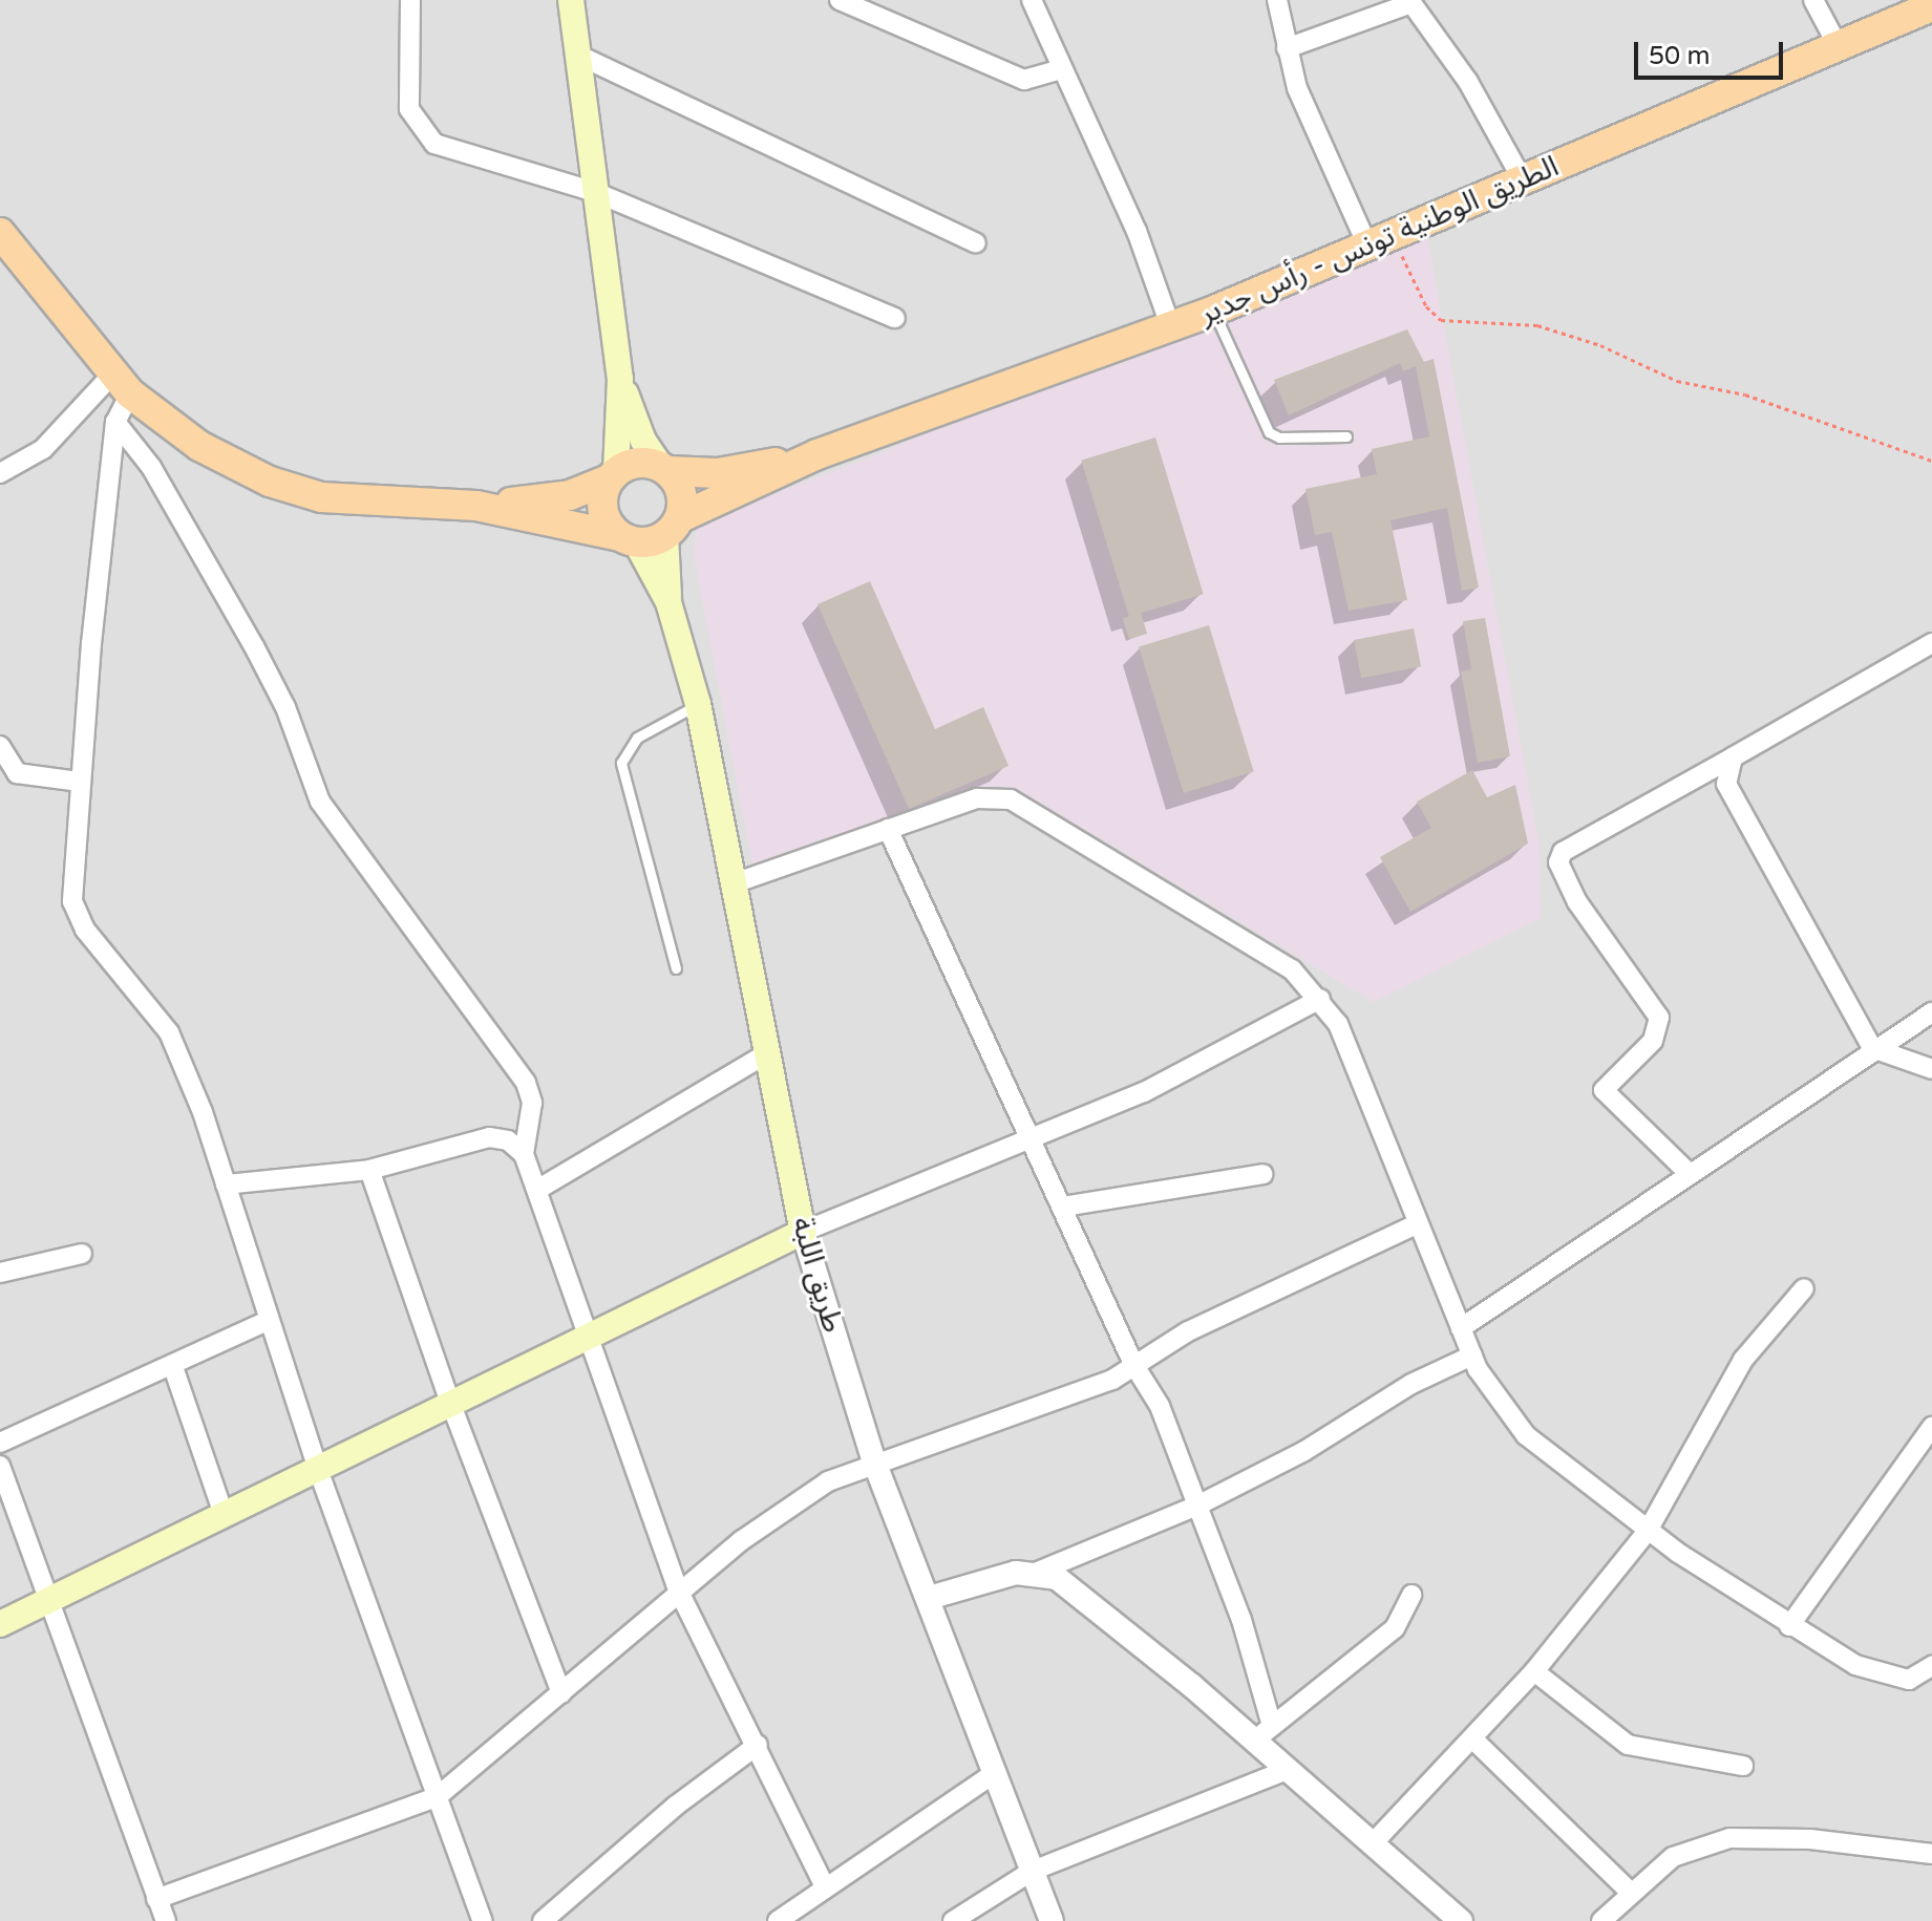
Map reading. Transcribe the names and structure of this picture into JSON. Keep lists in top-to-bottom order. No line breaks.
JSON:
{"streets":{"main road":["الطريق الوطنية تونس - رأس جدير","طريق اللبة"]},"crossings":[["الطريق الوطنية تونس - رأس جدير","طريق اللبة"]],"scale_bar":"50 m"}
